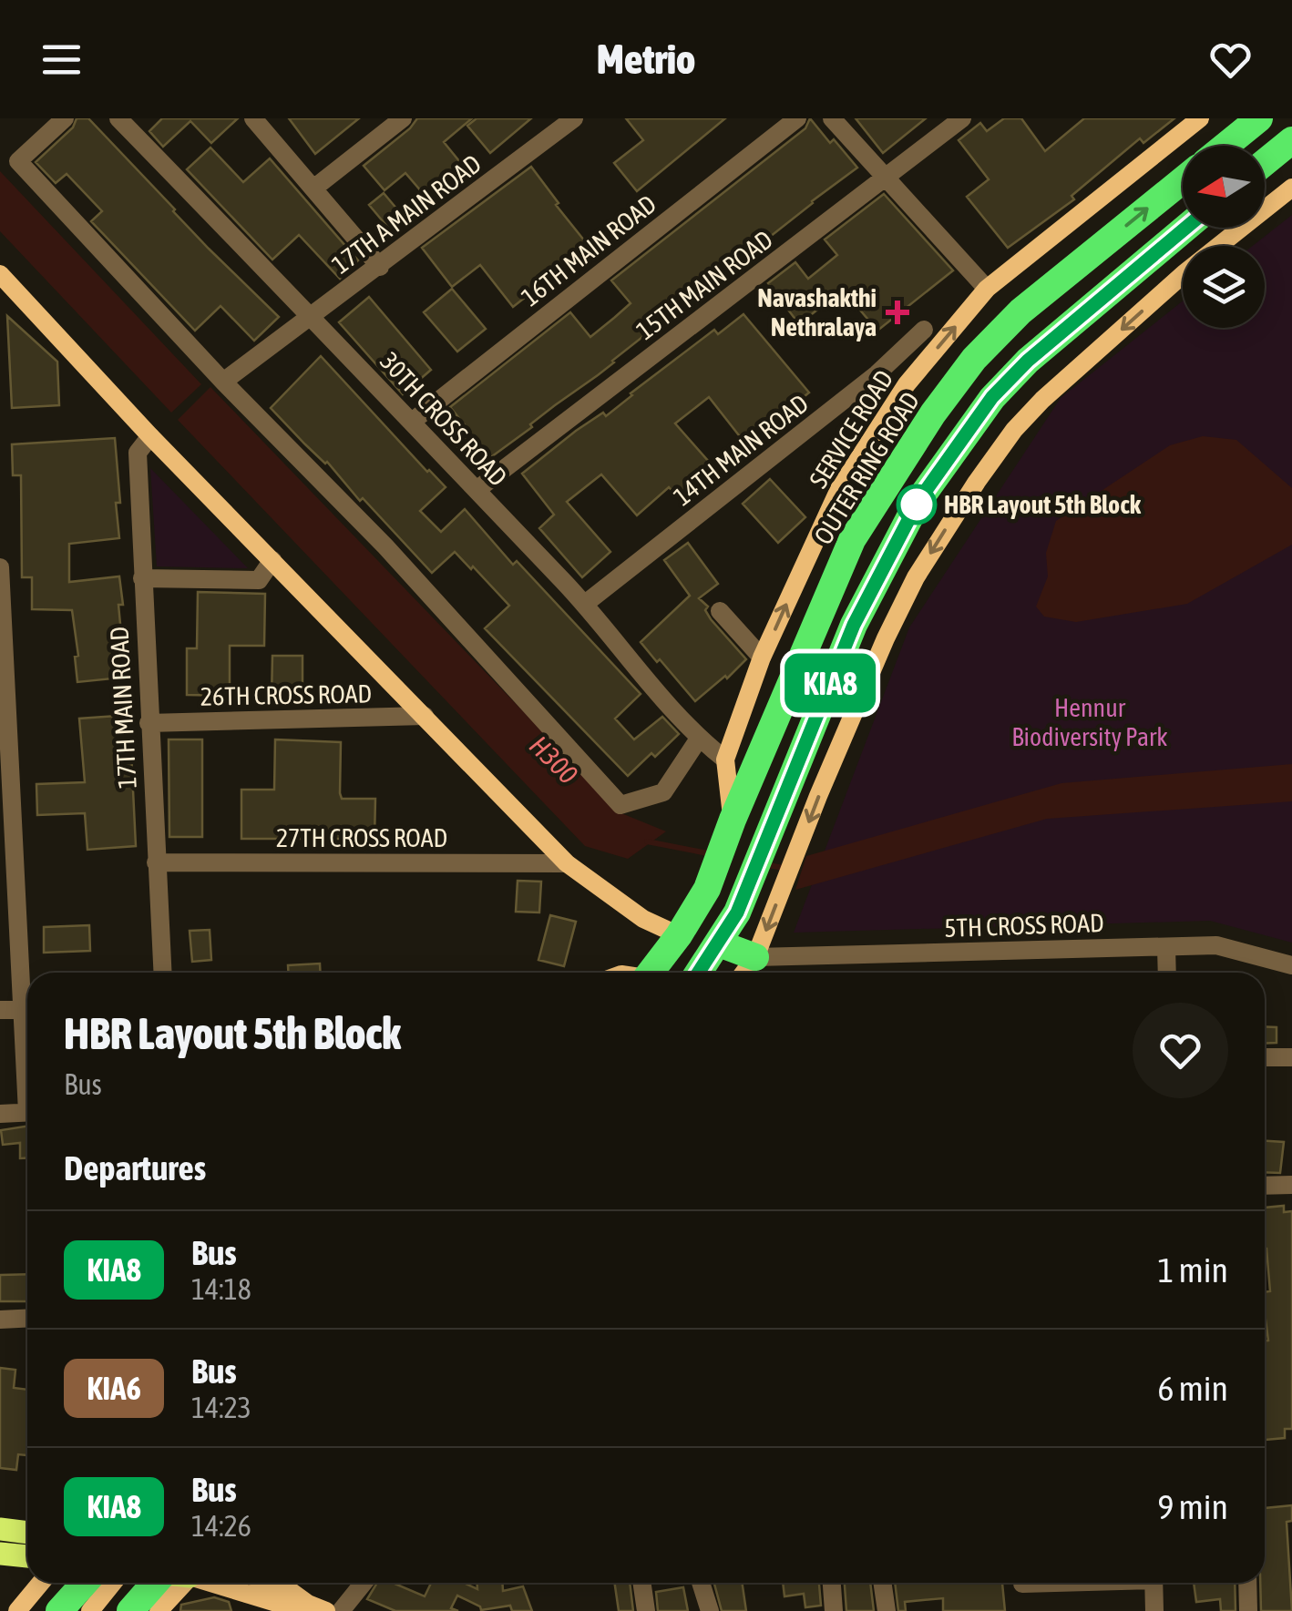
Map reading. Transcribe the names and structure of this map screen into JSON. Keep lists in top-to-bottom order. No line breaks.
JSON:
{"streets":{"highway":["OUTER RING ROAD"],"street":["17TH A MAIN ROAD","16TH MAIN ROAD","15TH MAIN ROAD","30TH CROSS ROAD","SERVICE ROAD","14TH MAIN ROAD","26TH CROSS ROAD","17TH MAIN ROAD","27TH CROSS ROAD","5TH CROSS ROAD"]},"crossings":[["17TH A MAIN ROAD","30TH CROSS ROAD"],["16TH MAIN ROAD","30TH CROSS ROAD"],["15TH MAIN ROAD","30TH CROSS ROAD"],["30TH CROSS ROAD","SERVICE ROAD"],["30TH CROSS ROAD","14TH MAIN ROAD"],["SERVICE ROAD","OUTER RING ROAD"],["26TH CROSS ROAD","17TH MAIN ROAD"],["17TH MAIN ROAD","27TH CROSS ROAD"]],"water":["H300"],"parks":["Hennur Biodiversity Park"],"places":{"health":["Navashakthi Nethralaya"],"other":["HBR Layout 5th Block"]},"lines":["bus line KIA8"],"north":"left","page":{"header":"Metrio","on_map":"KIA8","heading":[["HBR Layout 5th Block","Bus"],"Departures"],"list":[{"mark":"KIA8","name":"Bus","note":"14:18","value":"1 min"},{"mark":"KIA6","name":"Bus","note":"14:23","value":"6 min"},{"mark":"KIA8","name":"Bus","note":"14:26","value":"9 min"}]}}
